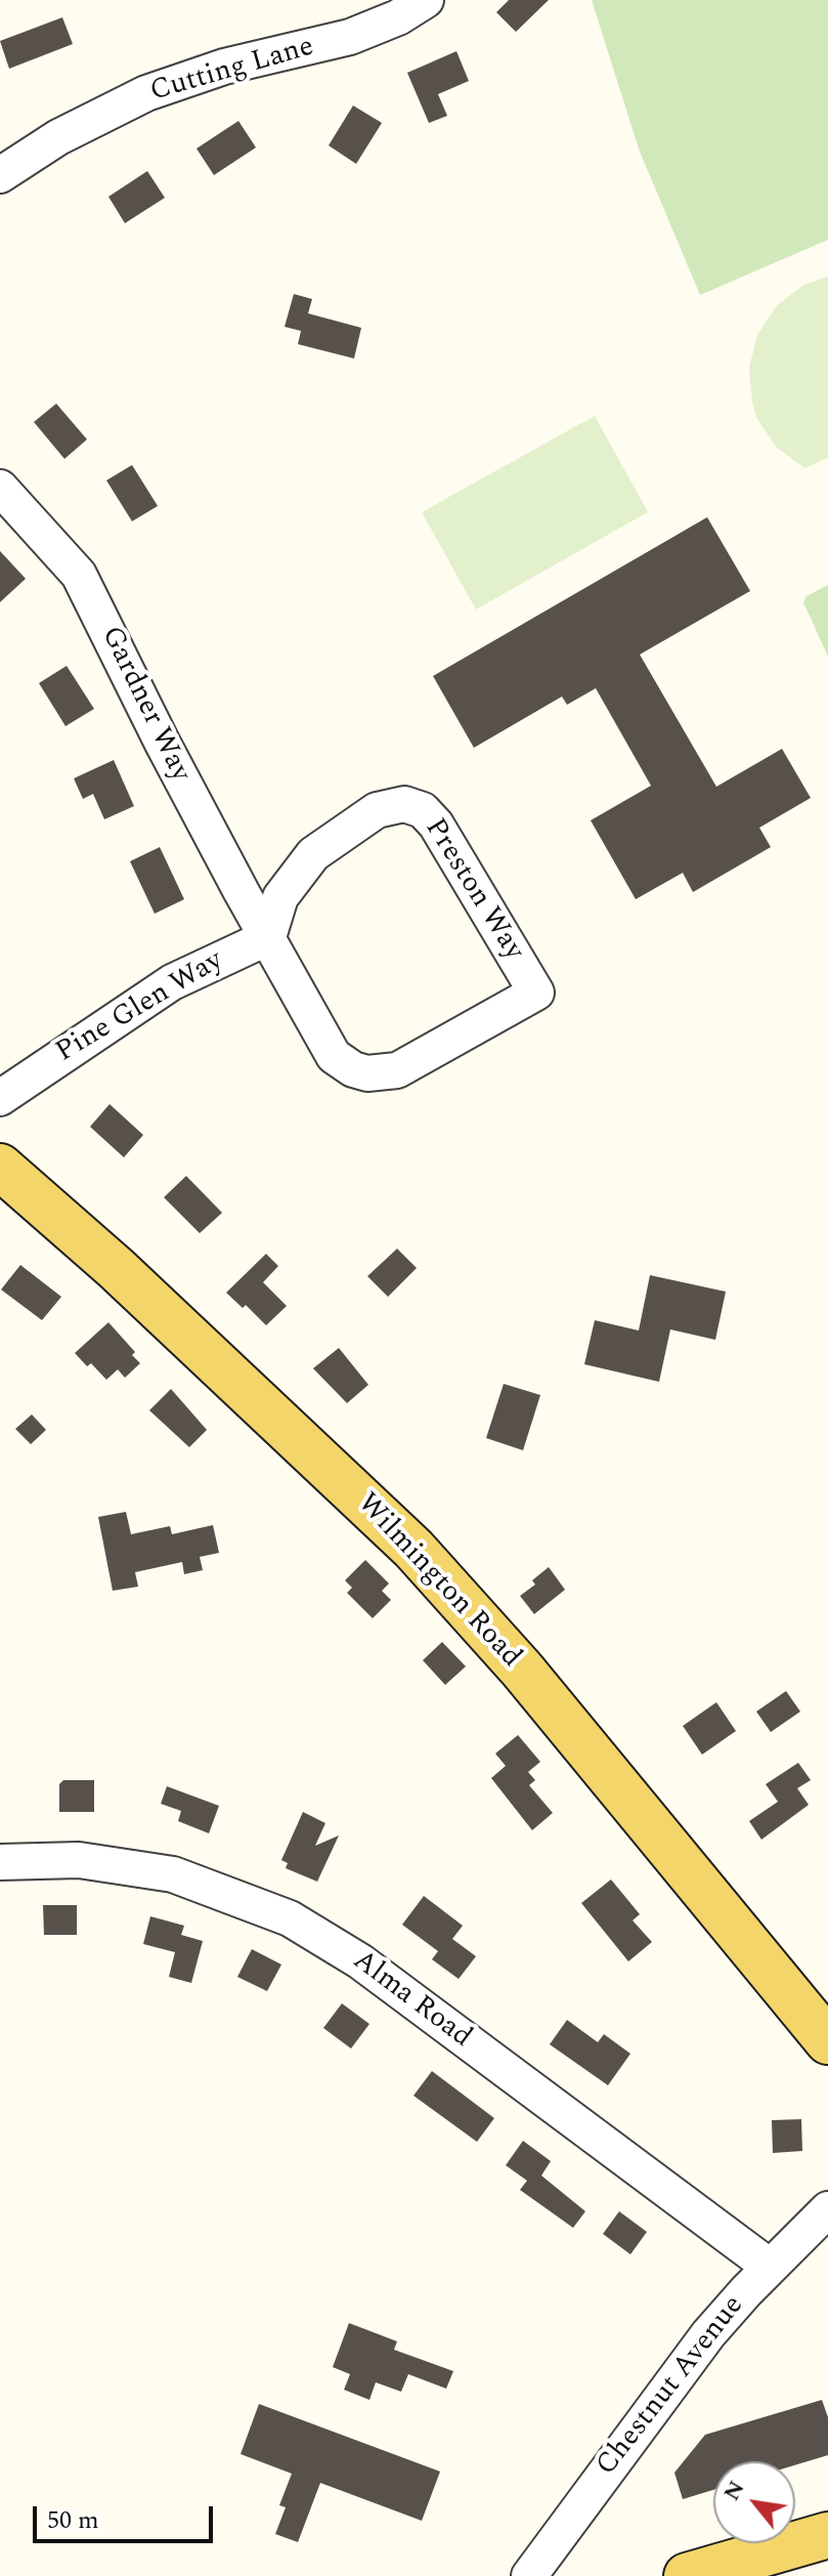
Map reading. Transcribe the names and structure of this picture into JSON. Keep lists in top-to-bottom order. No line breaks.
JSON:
{"streets":{"main road":["Wilmington Road"],"street":["Cutting Lane","Gardner Way","Preston Way","Pine Glen Way","Alma Road","Chestnut Avenue"]},"crossings":[["Gardner Way","Preston Way"],["Gardner Way","Pine Glen Way"],["Preston Way","Pine Glen Way"],["Alma Road","Chestnut Avenue"]],"scale_bar":"50 m","north":"top left"}
